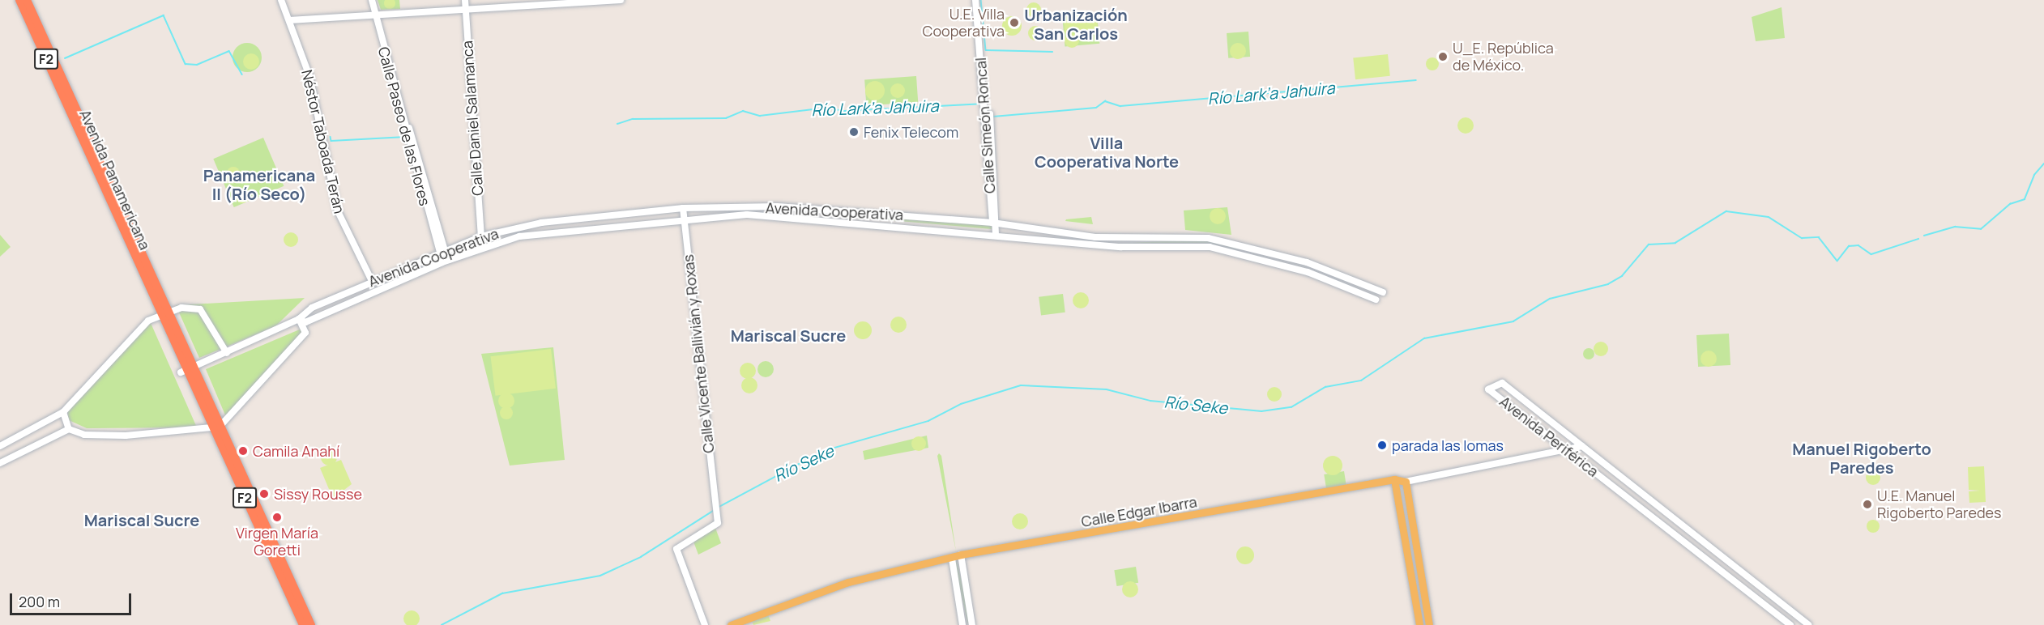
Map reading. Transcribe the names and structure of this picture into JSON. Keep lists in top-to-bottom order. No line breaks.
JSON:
{"streets":{"highway":["F2","Avenida Panamericana"],"main road":["Calle Edgar Ibarra"],"street":["Calle Daniel Salamanca","Calle Simeón Roncal","Calle Paseo de las Flores","Néstor Taboada Terán","Avenida Cooperativa","Calle Vicente Ballivián y Roxas","Avenida Periférica"]},"crossings":[["F2","Avenida Panamericana"],["F2","Avenida Cooperativa"],["Calle Daniel Salamanca","Avenida Cooperativa"],["Calle Simeón Roncal","Avenida Cooperativa"],["Calle Paseo de las Flores","Avenida Cooperativa"],["Néstor Taboada Terán","Avenida Cooperativa"],["Avenida Panamericana","Avenida Cooperativa"],["Avenida Cooperativa","Calle Vicente Ballivián y Roxas"],["Avenida Periférica","Calle Edgar Ibarra"]],"districts":["Urbanización San Carlos","Villa Cooperativa Norte","Panamericana II (Río Seco)","Mariscal Sucre","Manuel Rigoberto Paredes","Mariscal Sucre"],"water":["Río Lark’a Jahuira","Río Seke"],"places":["U.E. Villa Cooperativa","U_E. República de México.","Fenix Telecom","parada las lomas","Camila Anahí","Sissy Rousse","U.E. Manuel Rigoberto Paredes","Virgen María Goretti"],"scale_bar":"200 m"}
